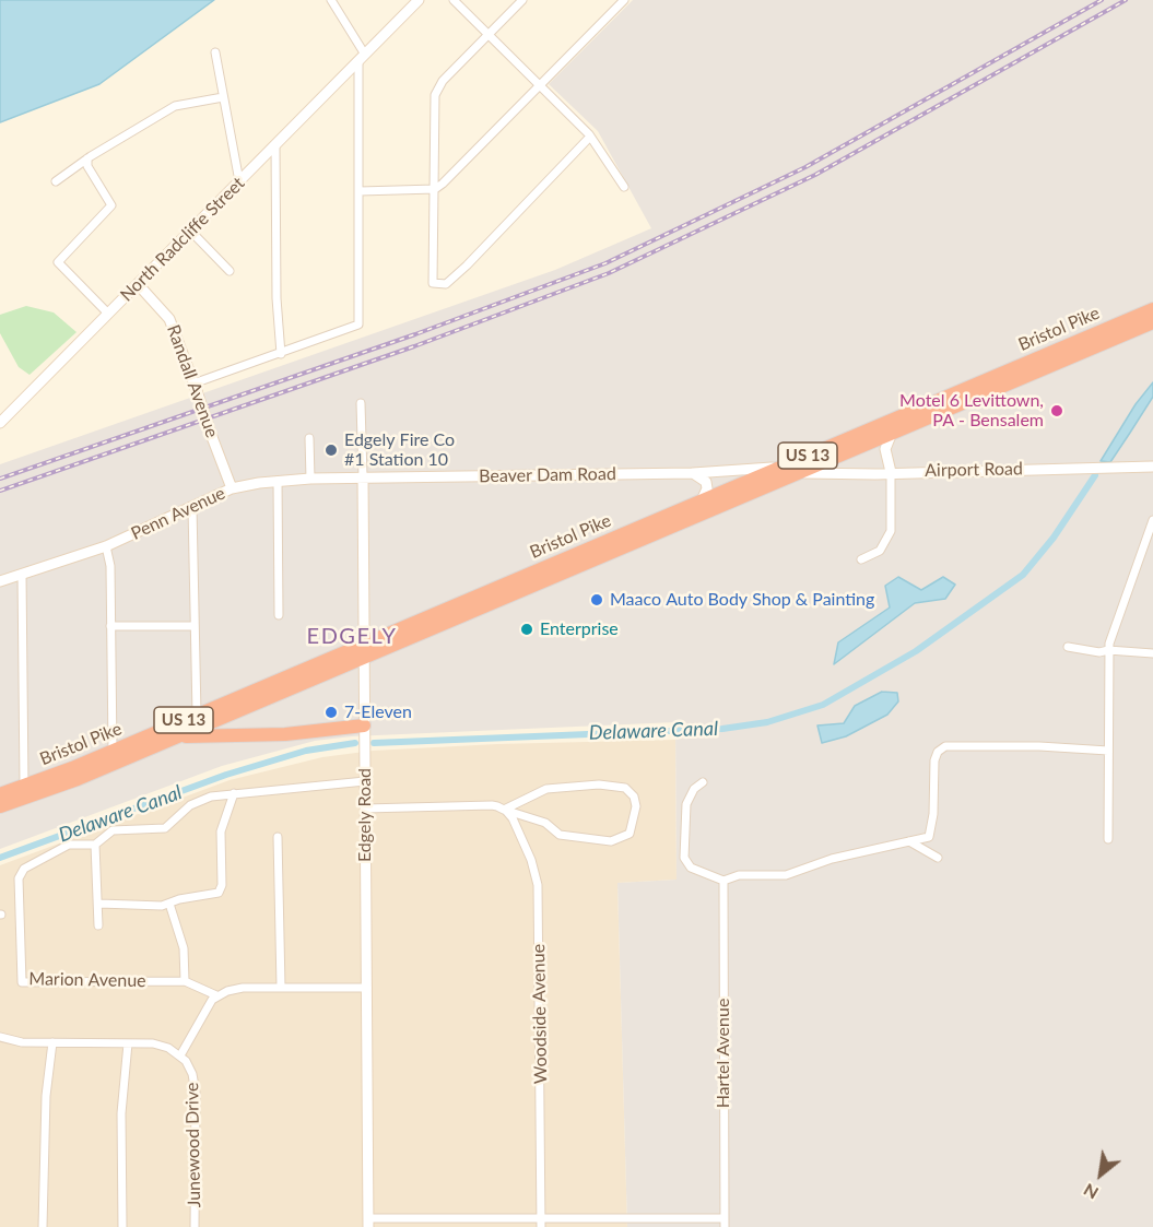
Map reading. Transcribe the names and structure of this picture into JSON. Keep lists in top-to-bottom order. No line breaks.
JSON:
{"streets":{"highway":["Bristol Pike","US 13"],"street":["North Radcliffe Street","Randall Avenue","Airport Road","Beaver Dam Road","Penn Avenue","Edgely Road","Marion Avenue","Woodside Avenue","Hartel Avenue","Junewood Drive"]},"crossings":[["North Radcliffe Street","Randall Avenue"],["Bristol Pike","Airport Road"],["Bristol Pike","Beaver Dam Road"],["Bristol Pike","Edgely Road"],["Randall Avenue","Penn Avenue"],["Beaver Dam Road","Penn Avenue"],["Beaver Dam Road","Edgely Road"],["Penn Avenue","Edgely Road"],["Edgely Road","Marion Avenue"]],"districts":["EDGELY"],"water":["Delaware Canal"],"places":["Motel 6 Levittown, PA - Bensalem","Edgely Fire Co #1 Station 10","Maaco Auto Body Shop & Painting","Enterprise","7-Eleven"],"north":"bottom left"}
